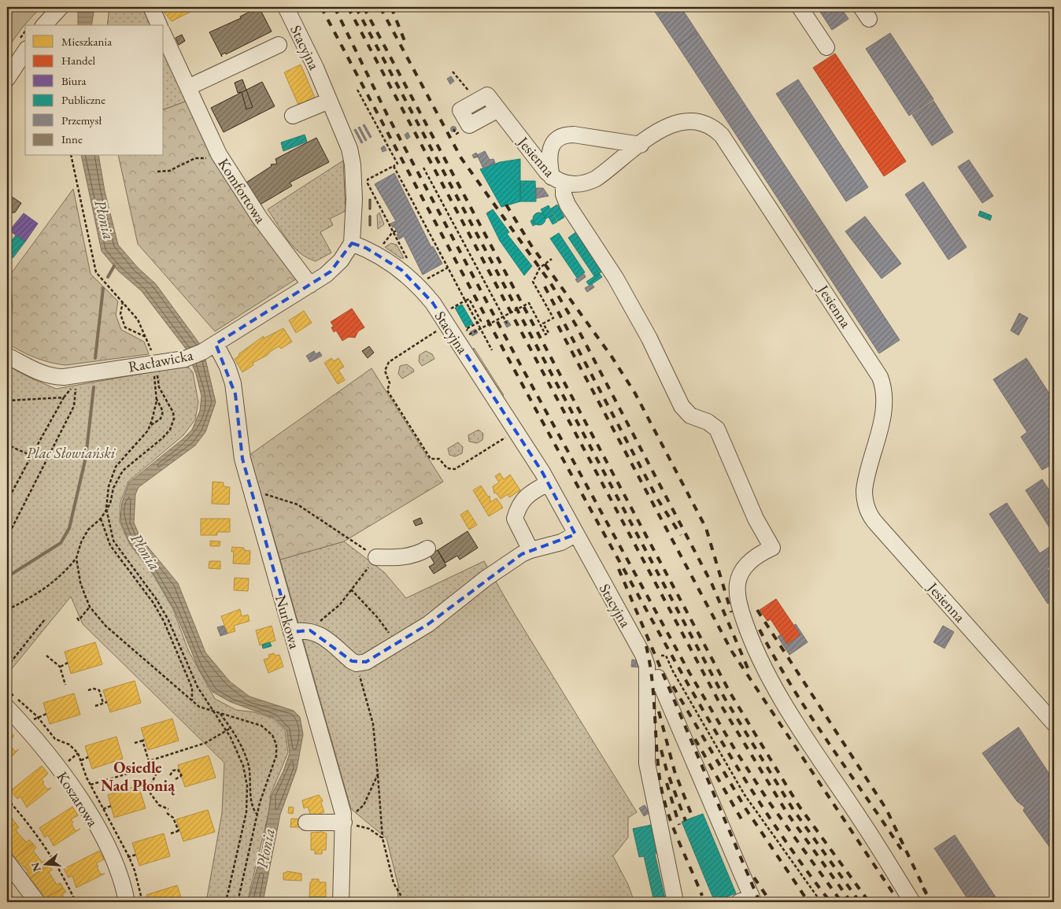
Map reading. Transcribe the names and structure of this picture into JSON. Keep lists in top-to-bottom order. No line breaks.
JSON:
{"streets":{"street":["Stacyjna","Jesienna","Komfortowa","Racławicka","Nurkowa","Koszarowa"]},"crossings":[["Stacyjna","Racławicka"],["Komfortowa","Racławicka"],["Racławicka","Nurkowa"]],"districts":["Osiedle Nad Płonią"],"water":["Płonia"],"parks":["Plac Słowiański"],"legend":["Mieszkania","Handel","Biura","Publiczne","Przemysł","Inne"],"north":"left"}
